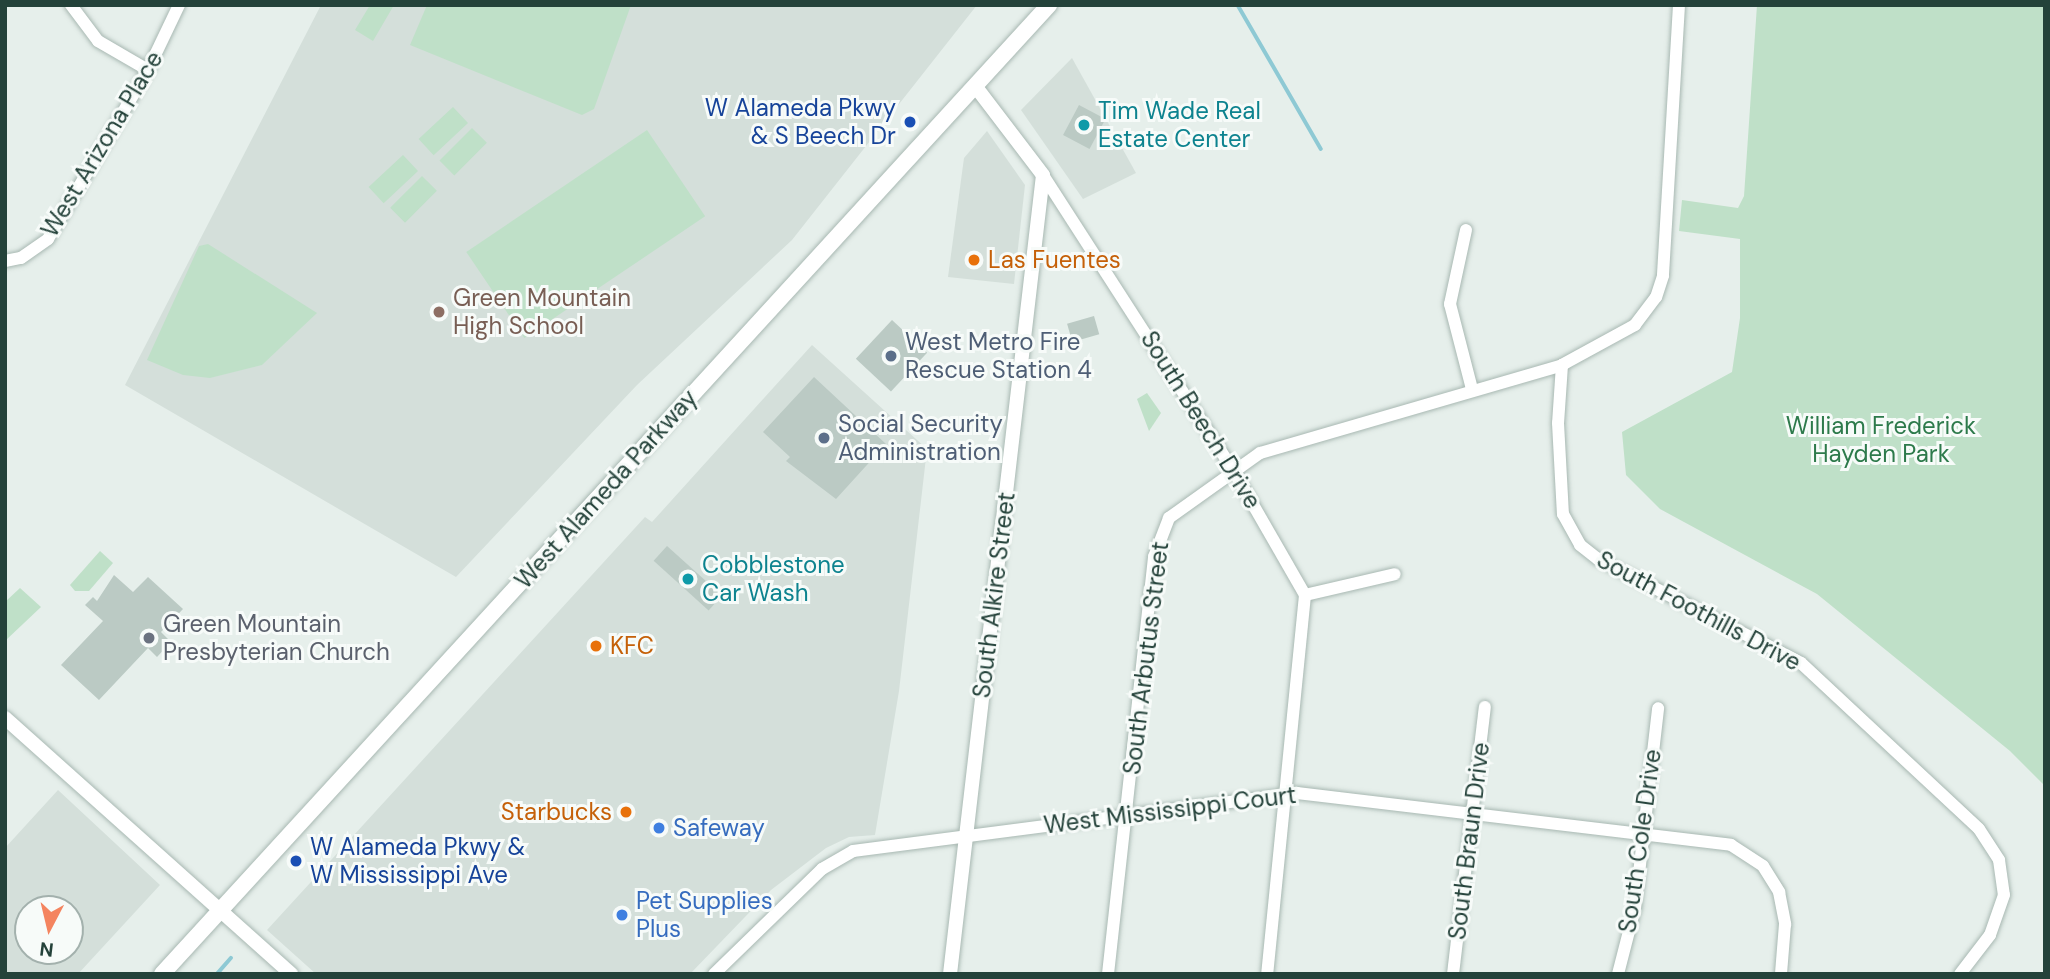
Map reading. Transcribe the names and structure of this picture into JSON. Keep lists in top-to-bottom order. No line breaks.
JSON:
{"streets":{"main road":["West Alameda Parkway"],"street":["West Arizona Place","South Beech Drive","South Alkire Street","South Foothills Drive","South Arbutus Street","West Mississippi Court","South Braun Drive","South Cole Drive"]},"crossings":[["South Beech Drive","West Alameda Parkway"],["South Beech Drive","South Alkire Street"],["South Beech Drive","South Arbutus Street"],["South Alkire Street","West Mississippi Court"],["South Foothills Drive","South Arbutus Street"],["South Arbutus Street","West Mississippi Court"],["West Mississippi Court","South Braun Drive"],["West Mississippi Court","South Cole Drive"]],"parks":["William Frederick Hayden Park"],"places":["W Alameda Pkwy & S Beech Dr","Tim Wade Real Estate Center","Las Fuentes","Green Mountain High School","West Metro Fire Rescue Station 4","Social Security Administration","Cobblestone Car Wash","Green Mountain Presbyterian Church","KFC","Starbucks","Safeway","W Alameda Pkwy & W Mississippi Ave","Pet Supplies Plus"],"north":"bottom"}
